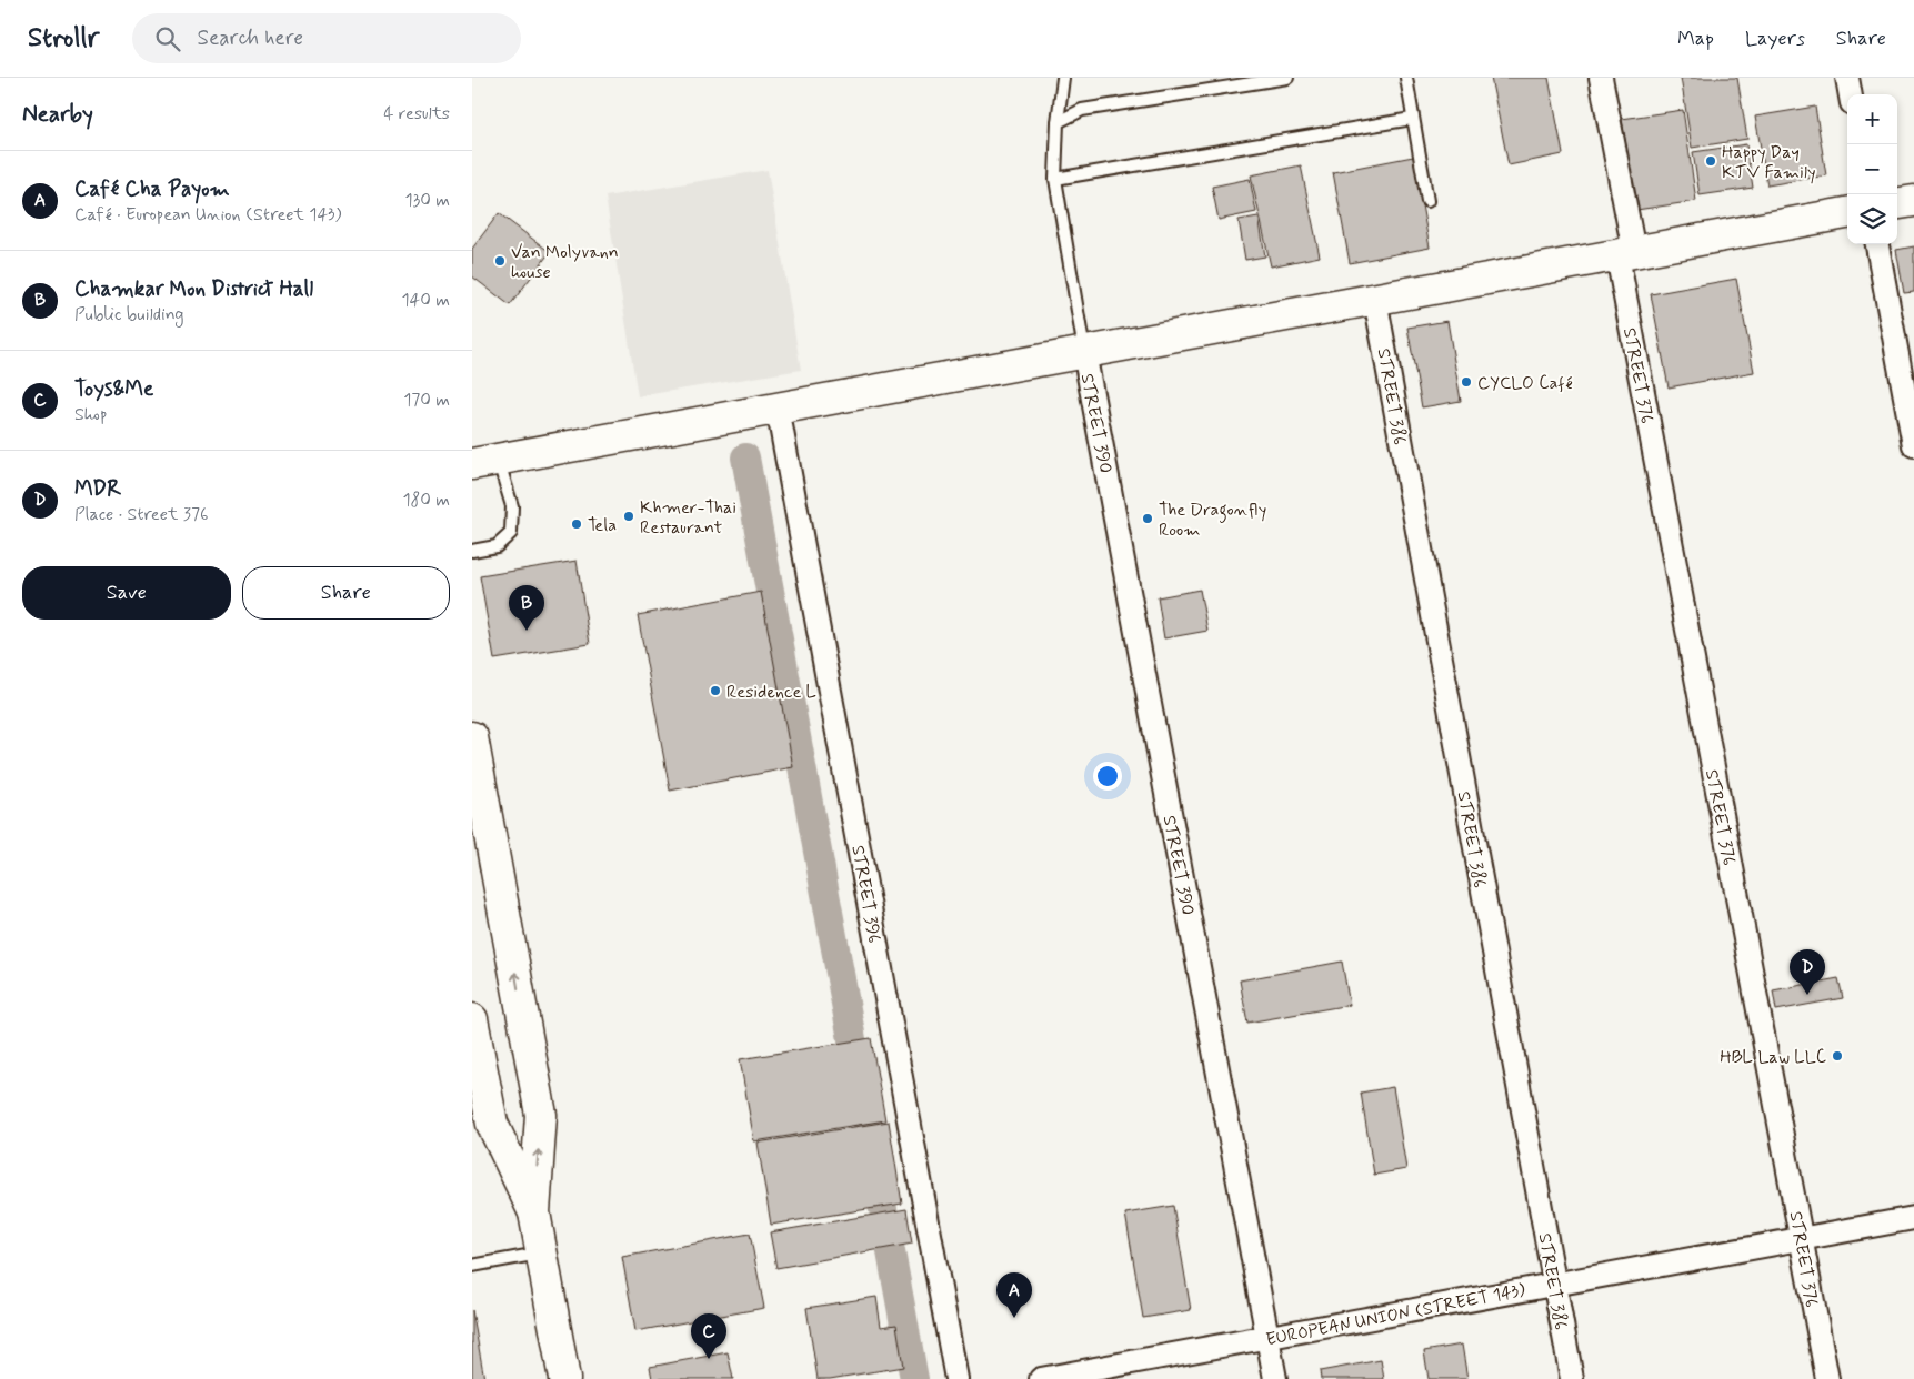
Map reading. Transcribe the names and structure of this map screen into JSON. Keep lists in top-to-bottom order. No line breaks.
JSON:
{"streets":{"street":["STREET 376","STREET 386","STREET 390","STREET 396","EUROPEAN UNION (STREET 143)"]},"crossings":[["STREET 376","EUROPEAN UNION (STREET 143)"],["STREET 386","EUROPEAN UNION (STREET 143)"],["STREET 390","EUROPEAN UNION (STREET 143)"]],"places":["Happy Day KTV Family","Van Molyvann house","CYCLO Café","Khmer-Thai Restaurant","The Dragonfly Room","Tela","Residence L","HBL Law LLC"],"page":{"header":"Strollr","search":"Search here","nav":["Map","Layers","Share"],"heading":["Nearby","4 results"],"map_buttons":["+","−"],"list":[{"mark":"A","name":"Café Cha Payom","note":"Café · European Union (Street 143)","value":"130 m"},{"mark":"B","name":"Chamkar Mon District Hall","note":"Public building","value":"140 m"},{"mark":"C","name":"Toys&Me","note":"Shop","value":"170 m"},{"mark":"D","name":"MDR","note":"Place · Street 376","value":"180 m"}],"buttons":["Save","Share"],"pins":["B","D","A","C"]}}
